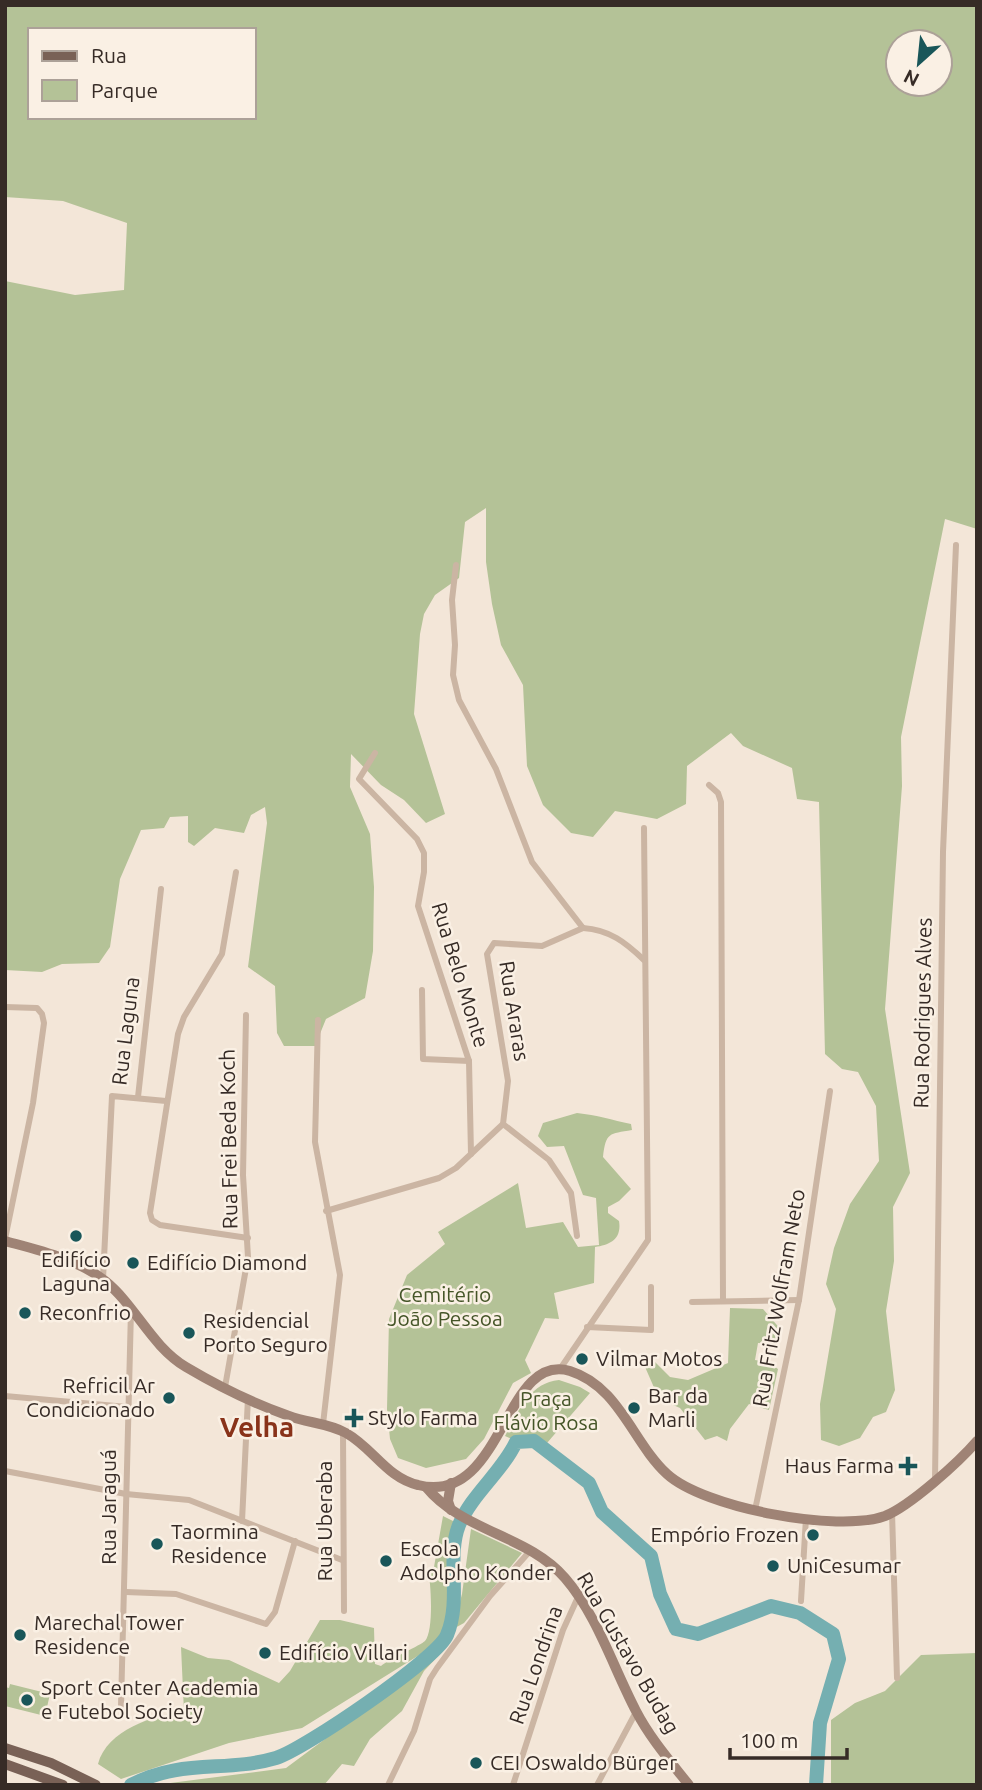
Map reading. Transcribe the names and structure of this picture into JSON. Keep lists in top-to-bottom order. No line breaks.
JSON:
{"streets":{"main road":["Rua Gustavo Budag"],"street":["Rua Belo Monte","Rua Araras","Rua Rodrigues Alves","Rua Laguna","Rua Frei Beda Koch","Rua Fritz Wolfram Neto","Rua Jaraguá","Rua Uberaba","Rua Londrina"]},"crossings":[["Rua Laguna","Rua Gustavo Budag"],["Rua Frei Beda Koch","Rua Gustavo Budag"],["Rua Jaraguá","Rua Gustavo Budag"],["Rua Uberaba","Rua Gustavo Budag"],["Rua Gustavo Budag","Rua Londrina"]],"districts":["Velha"],"parks":["Cemitério João Pessoa","Praça Flávio Rosa"],"places":{"other":["Edifício Laguna","Edifício Diamond","Reconfrio","Residencial Porto Seguro","Vilmar Motos","Refricil Ar Condicionado","Bar da Marli","Empório Frozen","Taormina Residence","Escola Adolpho Konder","UniCesumar","Marechal Tower Residence","Edifício Villari","Sport Center Academia e Futebol Society","CEI Oswaldo Bürger"],"health":["Stylo Farma","Haus Farma"]},"legend":["Rua","Parque"],"scale_bar":"100 m","north":"bottom left"}
